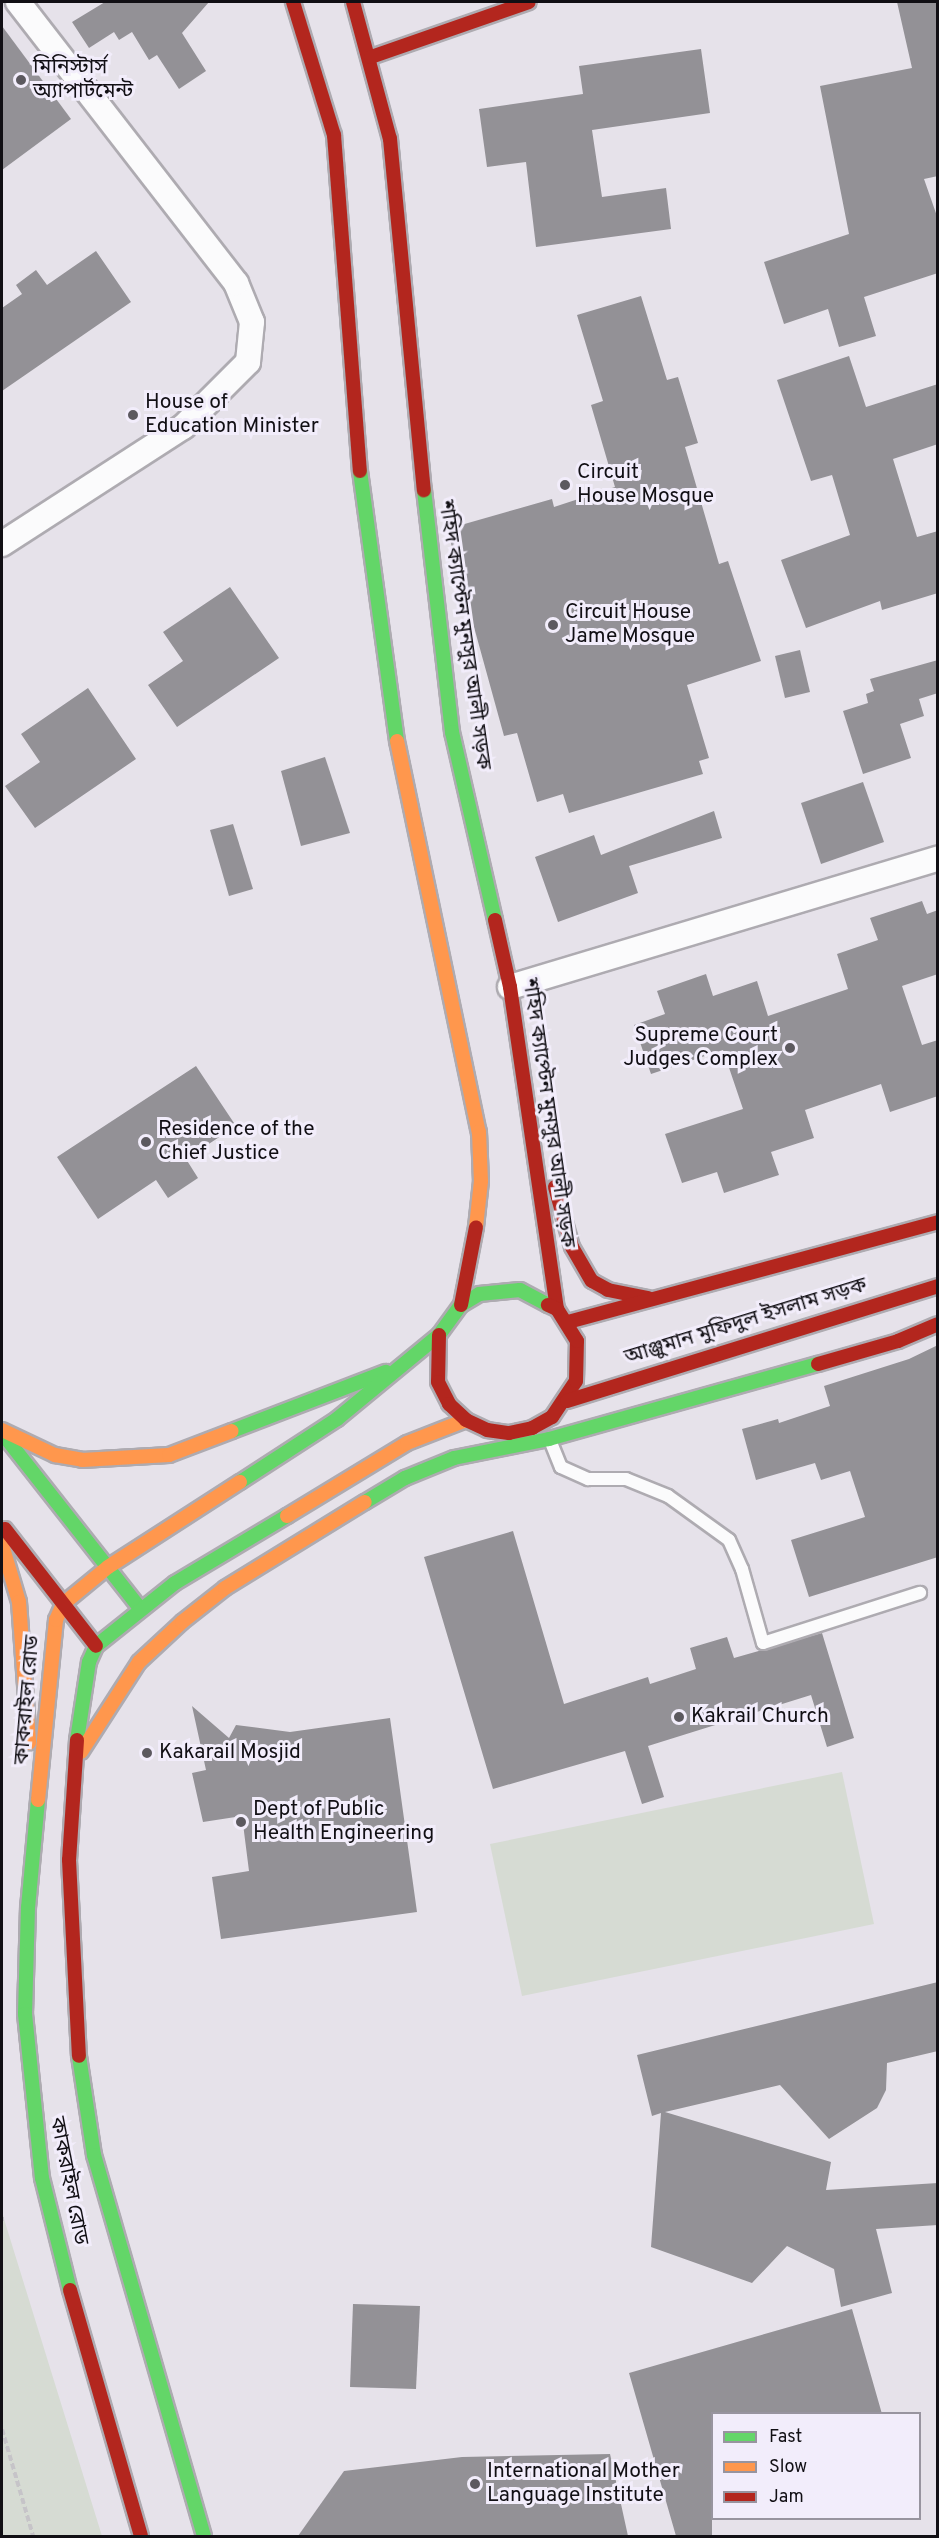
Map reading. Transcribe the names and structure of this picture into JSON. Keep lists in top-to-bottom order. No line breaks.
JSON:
{"streets":{"main road":["শহিদ ক্যাপ্টেন মুনসুর আলী সড়ক","আঞ্জুমান মুফিদুল ইসলাম সড়ক","কাকরাইল রোড"]},"crossings":[["শহিদ ক্যাপ্টেন মুনসুর আলী সড়ক","আঞ্জুমান মুফিদুল ইসলাম সড়ক"]],"places":["মিনিস্টার্স অ্যাপার্টমেন্ট","House of Education Minister","Circuit House Mosque","Circuit House Jame Mosque","Supreme Court Judges Complex","Residence of the Chief Justice","Kakrail Church","Kakarail Mosjid","Dept of Public Health Engineering","International Mother Language Institute"],"legend":["Fast","Slow","Jam"]}
